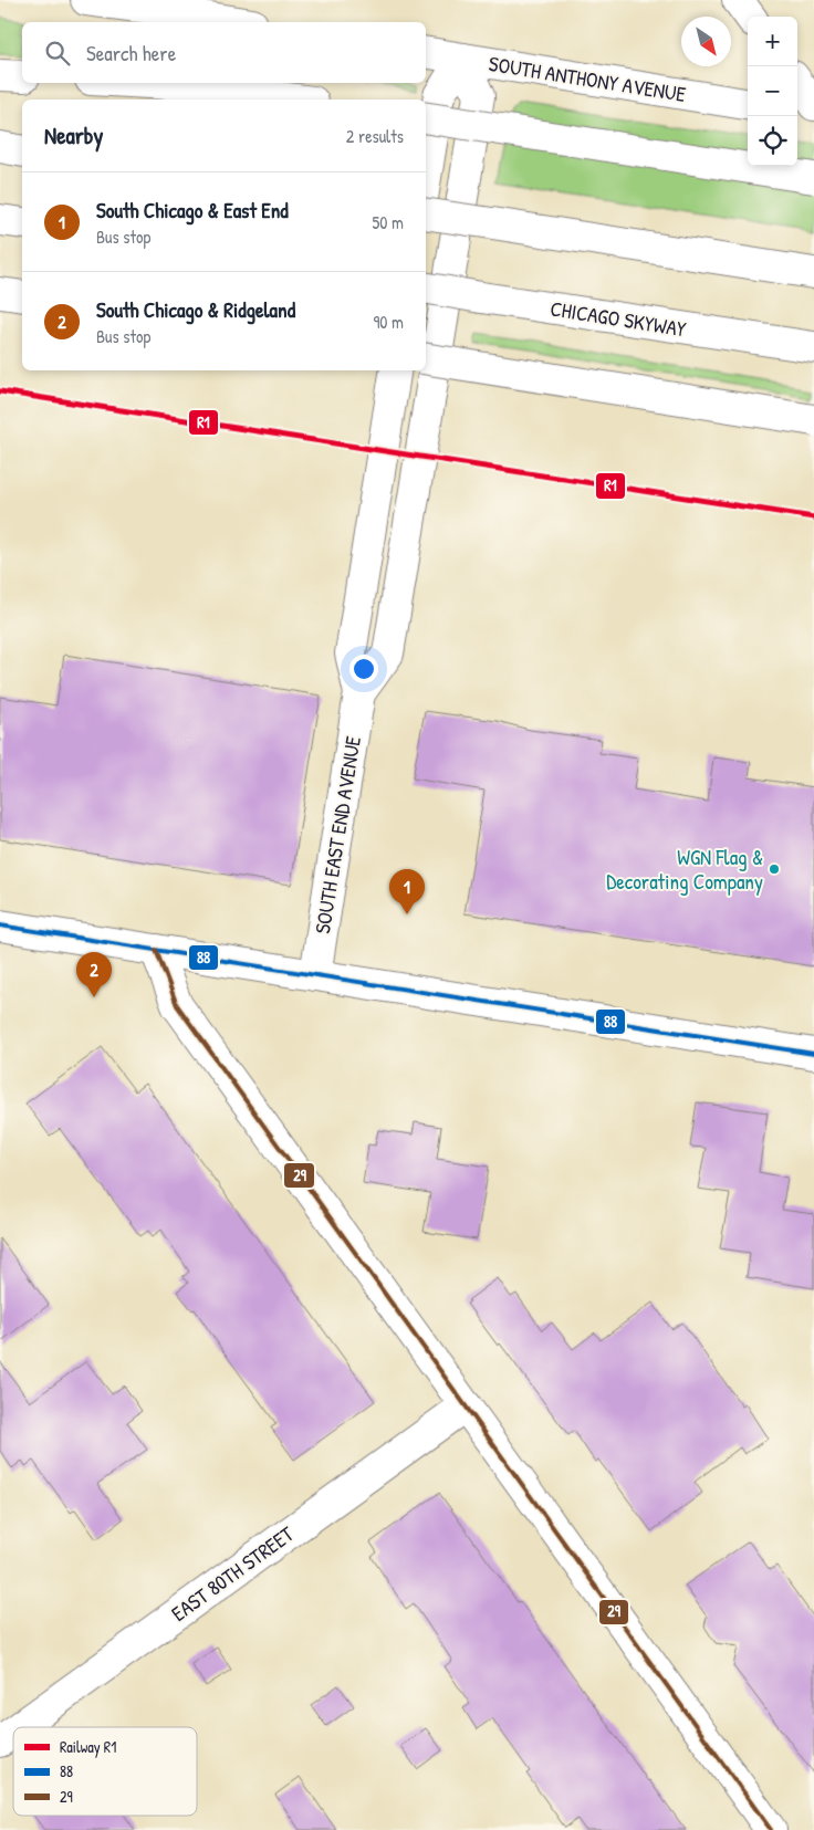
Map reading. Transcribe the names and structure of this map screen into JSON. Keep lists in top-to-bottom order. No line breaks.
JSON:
{"streets":{"main road":["SOUTH ANTHONY AVENUE","CHICAGO SKYWAY","SOUTH EAST END AVENUE","EAST 80TH STREET"]},"crossings":[["SOUTH ANTHONY AVENUE","SOUTH EAST END AVENUE"]],"places":["WGN Flag & Decorating Company"],"lines":["rail line R1","transit line 88","transit line 29"],"legend":["Railway R1","88","29"],"north":"bottom right","page":{"map_buttons":["+","−"],"search":"Search here","heading":["Nearby","2 results"],"list":[{"mark":"1","name":"South Chicago & East End","note":"Bus stop","value":"50 m"},{"mark":"2","name":"South Chicago & Ridgeland","note":"Bus stop","value":"90 m"}],"pins":["1","2"]}}
